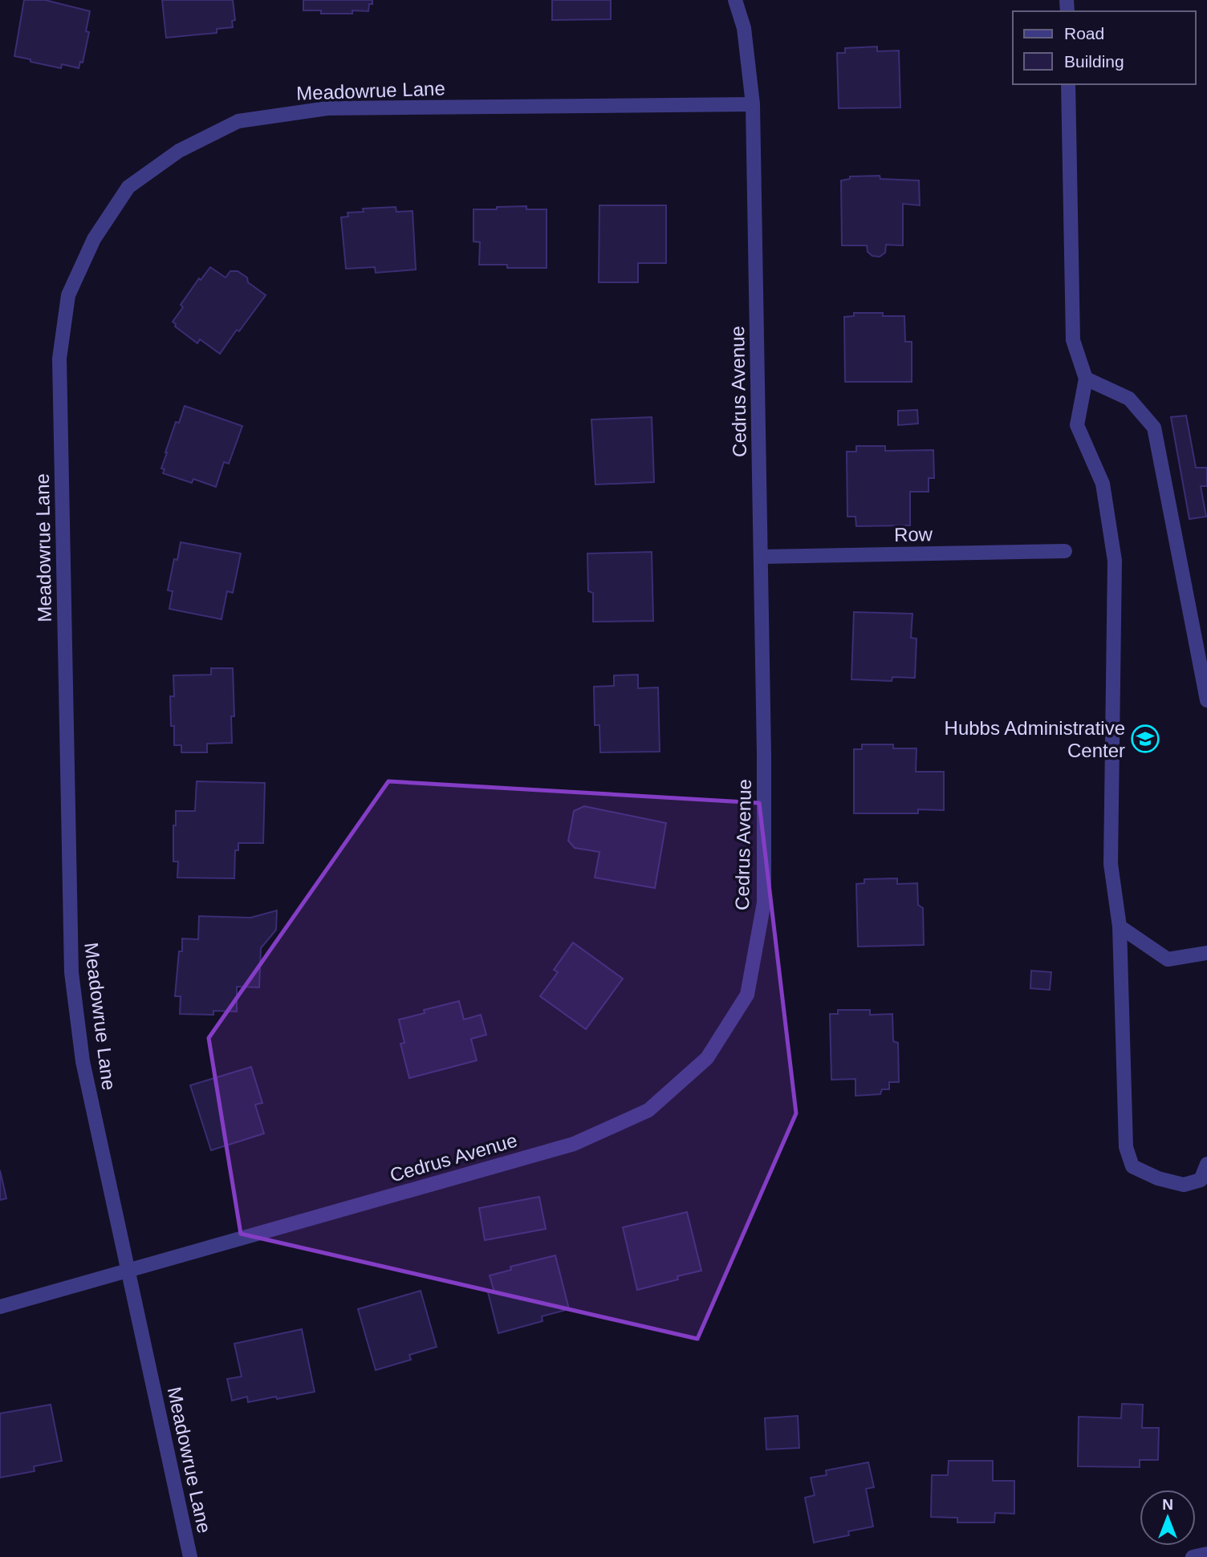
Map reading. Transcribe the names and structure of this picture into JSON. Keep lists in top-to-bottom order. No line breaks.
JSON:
{"streets":{"street":["Meadowrue Lane","Cedrus Avenue","Row"]},"crossings":[["Meadowrue Lane","Cedrus Avenue"],["Cedrus Avenue","Row"]],"places":{"school or university":["Hubbs Administrative Center"]},"legend":["Road","Building"],"north":"top"}
